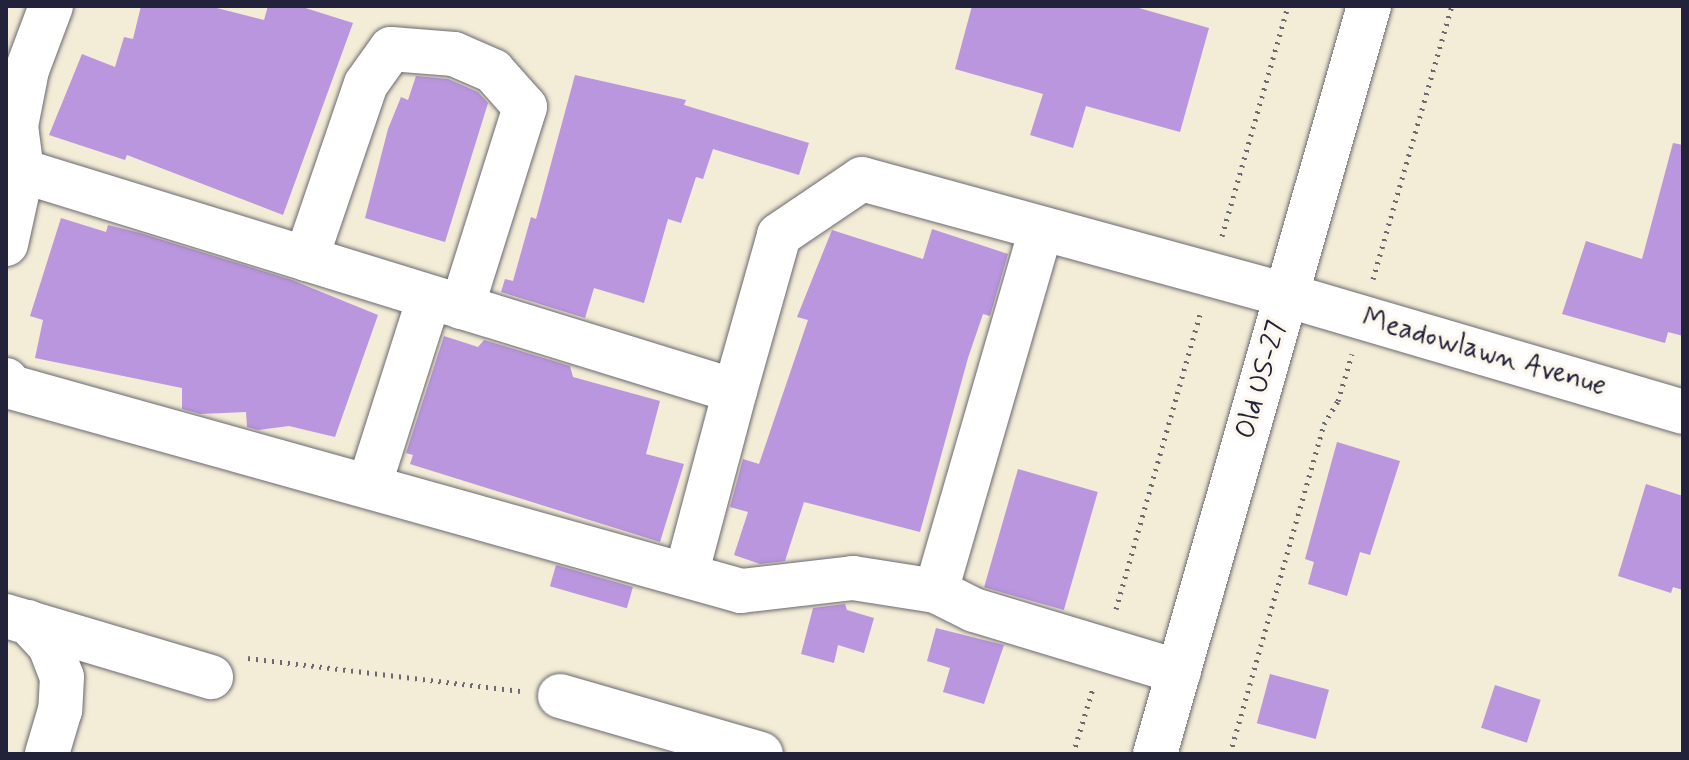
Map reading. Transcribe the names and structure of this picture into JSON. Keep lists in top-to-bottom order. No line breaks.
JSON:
{"streets":{"main road":["Meadowlawn Avenue","Old US-27"]},"crossings":[["Meadowlawn Avenue","Old US-27"]]}
